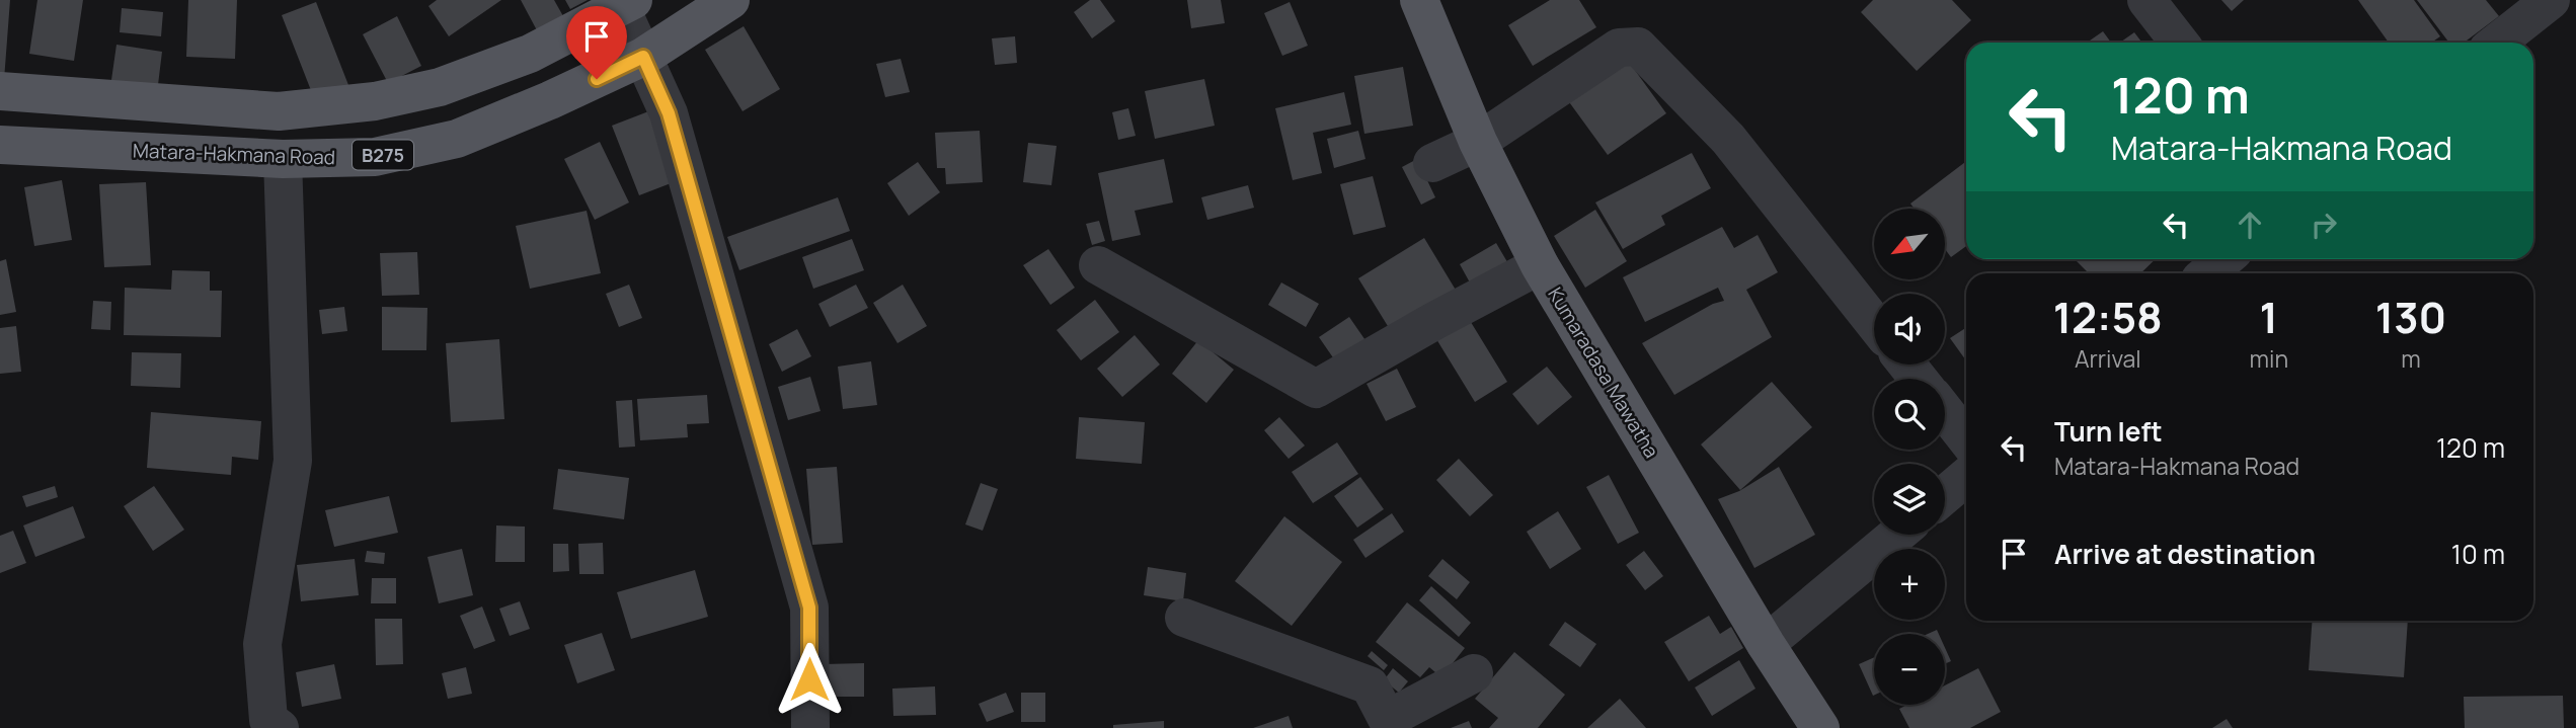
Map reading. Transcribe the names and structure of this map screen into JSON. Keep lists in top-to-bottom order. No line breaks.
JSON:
{"streets":{"main road":["Matara-Hakmana Road","B275","Kumaradasa Mawatha"]},"north":"bottom left","page":{"turn":["120 m","Matara-Hakmana Road"],"map_buttons":["+","−"],"eta":["12:58","Arrival","1","min","130","m"],"list":[{"name":"Turn left","note":"Matara-Hakmana Road","value":"120 m"},{"name":"Arrive at destination","value":"10 m"}]}}
